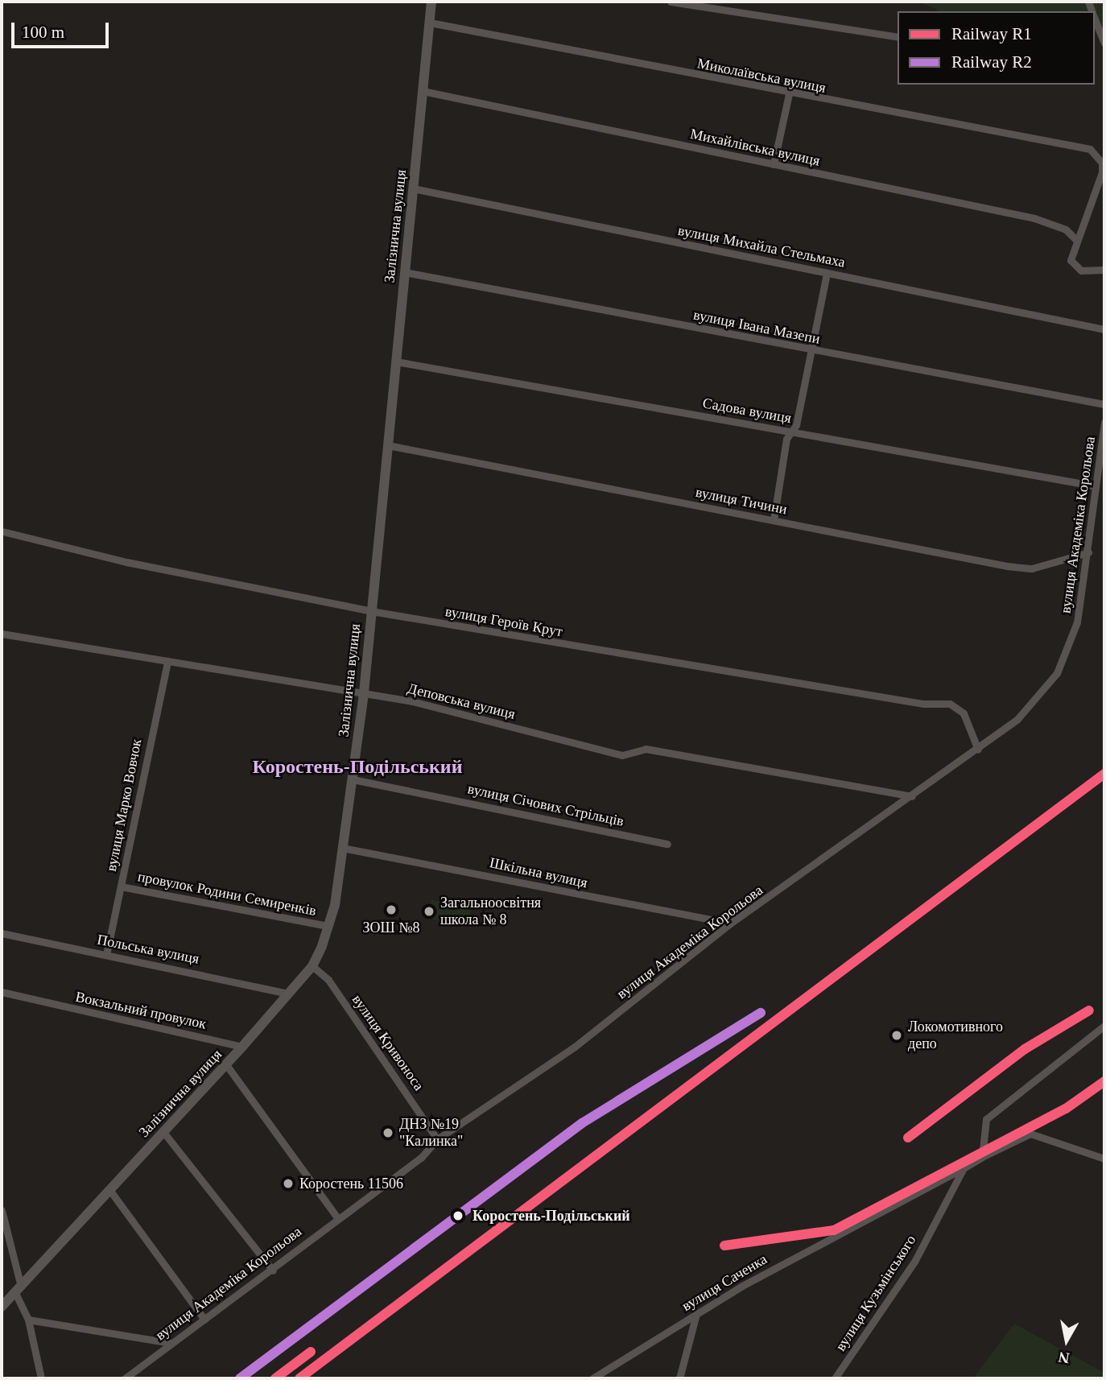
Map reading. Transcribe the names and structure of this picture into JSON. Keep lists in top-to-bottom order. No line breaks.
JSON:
{"streets":{"street":["Миколаївська вулиця","Михайлівська вулиця","Залізнична вулиця","вулиця Михайла Стельмаха","вулиця Івана Мазепи","Садова вулиця","вулиця Тичини","вулиця Академіка Корольова","вулиця Героїв Крут","Деповська вулиця","вулиця Марко Вовчок","вулиця Січових Стрільців","Шкільна вулиця","провулок Родини Семиренків","Польська вулиця","Вокзальний провулок","вулиця Кривоноса","вулиця Саченка","вулиця Кузьмінського"]},"crossings":[["Миколаївська вулиця","Залізнична вулиця"],["Михайлівська вулиця","Залізнична вулиця"],["Залізнична вулиця","вулиця Михайла Стельмаха"],["Залізнична вулиця","вулиця Івана Мазепи"],["Залізнична вулиця","Садова вулиця"],["Залізнична вулиця","вулиця Тичини"],["Залізнична вулиця","вулиця Героїв Крут"],["Залізнична вулиця","Деповська вулиця"],["Залізнична вулиця","вулиця Січових Стрільців"],["Залізнична вулиця","Шкільна вулиця"],["Залізнична вулиця","провулок Родини Семиренків"],["Залізнична вулиця","Польська вулиця"],["Залізнична вулиця","Вокзальний провулок"],["Залізнична вулиця","вулиця Кривоноса"],["Садова вулиця","вулиця Академіка Корольова"],["вулиця Тичини","вулиця Академіка Корольова"],["вулиця Академіка Корольова","вулиця Героїв Крут"],["вулиця Академіка Корольова","Деповська вулиця"],["вулиця Академіка Корольова","Шкільна вулиця"],["вулиця Академіка Корольова","вулиця Кривоноса"],["Деповська вулиця","вулиця Марко Вовчок"],["вулиця Марко Вовчок","провулок Родини Семиренків"],["вулиця Марко Вовчок","Польська вулиця"],["вулиця Саченка","вулиця Кузьмінського"]],"districts":["Коростень-Подільський"],"places":["ЗОШ №8","Загальноосвітня школа № 8","Локомотивного депо","ДНЗ №19 \"Калинка\"","Коростень 11506","Коростень-Подільський"],"lines":["rail line R1","rail line R2"],"legend":["Railway R1","Railway R2"],"scale_bar":"100 m","north":"bottom"}
